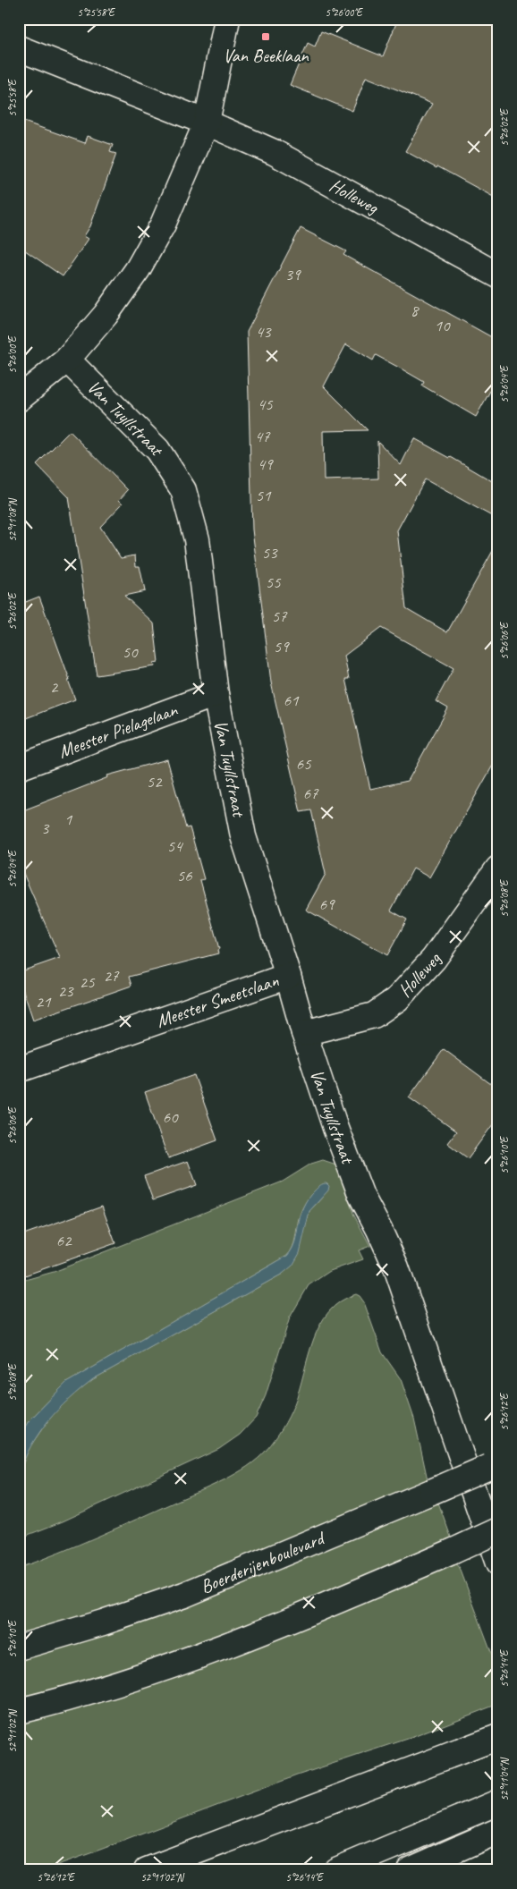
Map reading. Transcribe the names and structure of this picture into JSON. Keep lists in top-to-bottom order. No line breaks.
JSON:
{"streets":{"main road":["Holleweg","Van Tuyllstraat","Meester Pielagelaan","Meester Smeetslaan","Boerderijenboulevard"]},"crossings":[["Holleweg","Van Tuyllstraat"],["Van Tuyllstraat","Meester Pielagelaan"],["Van Tuyllstraat","Meester Smeetslaan"]],"places":{"transit":["Van Beeklaan"]},"house_numbers":["39","8","10","43","45","47","49","51","53","55","57","59","50","2","61","65","52","67","1","3","54","56","69","27","25","23","21","60","62"],"coordinates":["5°25'58\"E","5°26'00\"E","5°26'02\"E","5°26'04\"E","52°11'08\"N","5°26'06\"E","5°26'08\"E","5°26'10\"E","5°26'12\"E","5°26'14\"E","52°11'02\"N","52°11'04\"N"]}
